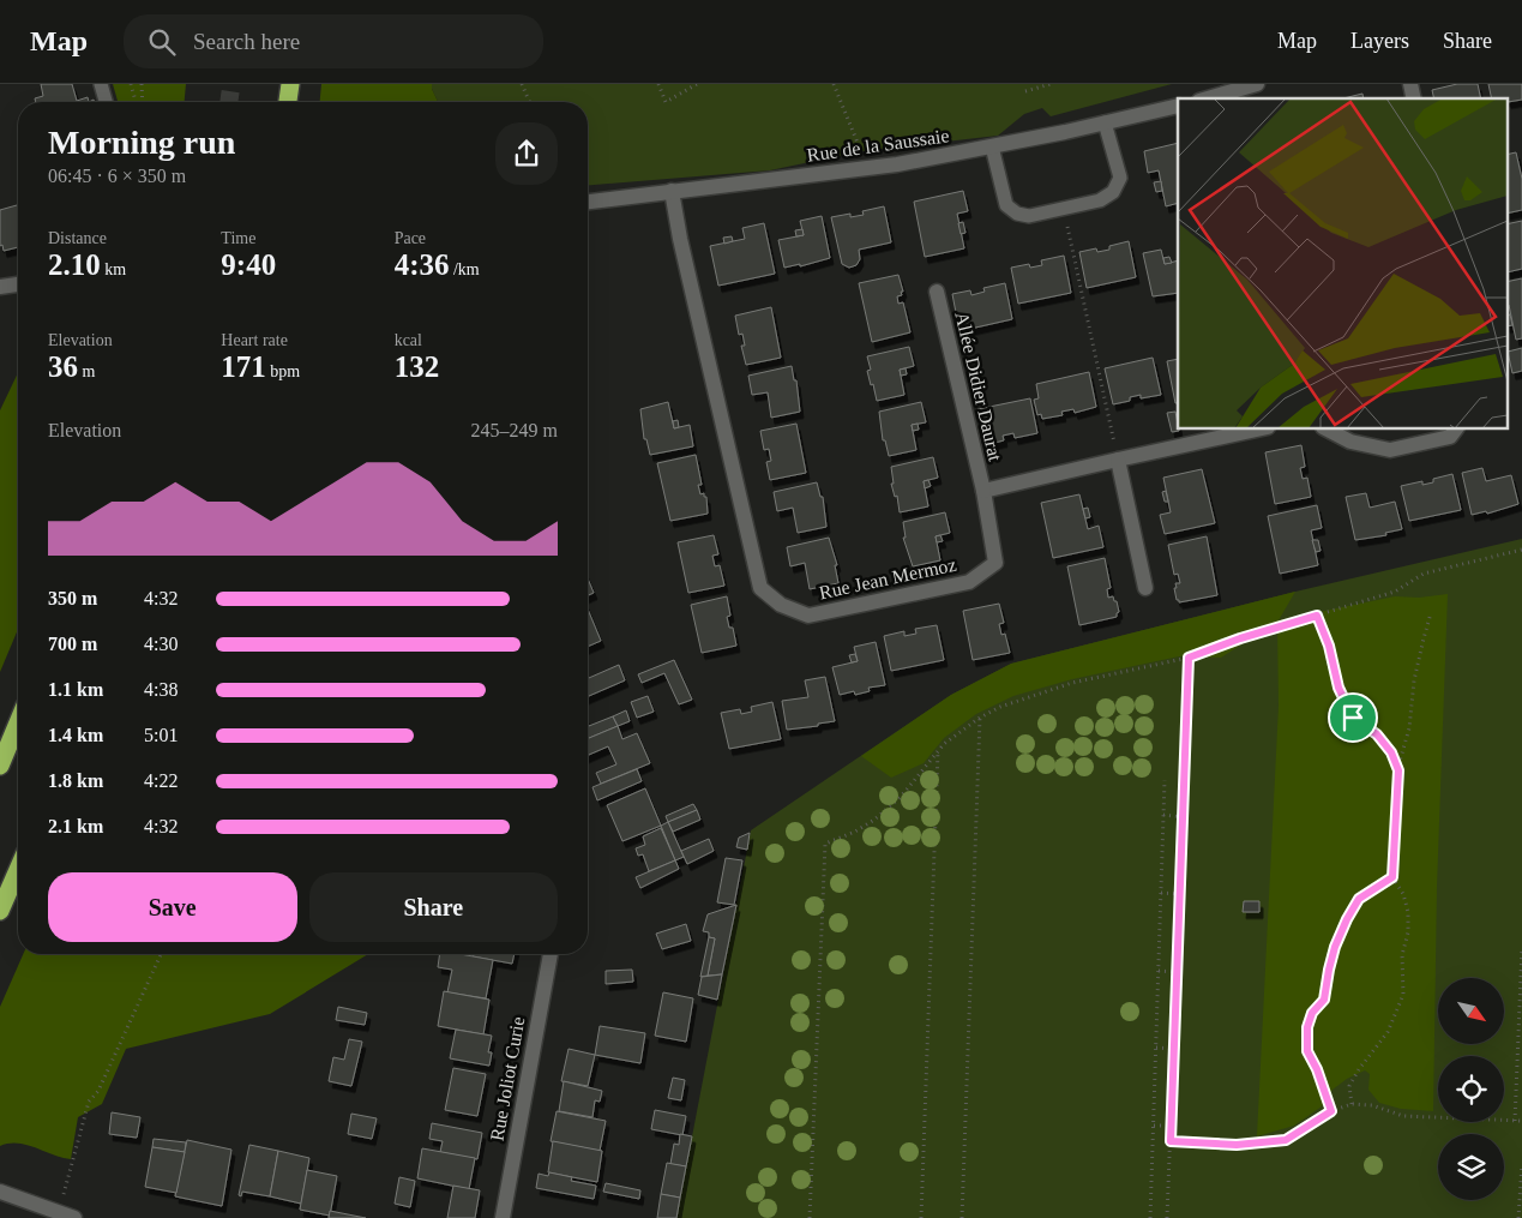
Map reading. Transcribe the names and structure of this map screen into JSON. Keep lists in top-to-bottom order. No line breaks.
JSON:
{"streets":{"street":["Rue de la Saussaie","Allée Didier Daurat","Rue Jean Mermoz","Rue Joliot Curie"]},"crossings":[["Rue de la Saussaie","Rue Jean Mermoz"],["Allée Didier Daurat","Rue Jean Mermoz"]],"north":"bottom right","page":{"header":"Map","search":"Search here","nav":["Map","Layers","Share"],"heading":["Morning run","06:45 · 6 × 350 m"],"stats":[["Distance","2.10 km"],["Time","9:40"],["Pace","4:36 /km"],["Elevation","36 m"],["Heart rate","171 bpm"],["kcal","132"]],"chart":["Elevation","245–249 m"],"list":[{"name":"350 m","note":"4:32"},{"name":"700 m","note":"4:30"},{"name":"1.1 km","note":"4:38"},{"name":"1.4 km","note":"5:01"},{"name":"1.8 km","note":"4:22"},{"name":"2.1 km","note":"4:32"}],"buttons":["Save","Share"]}}
